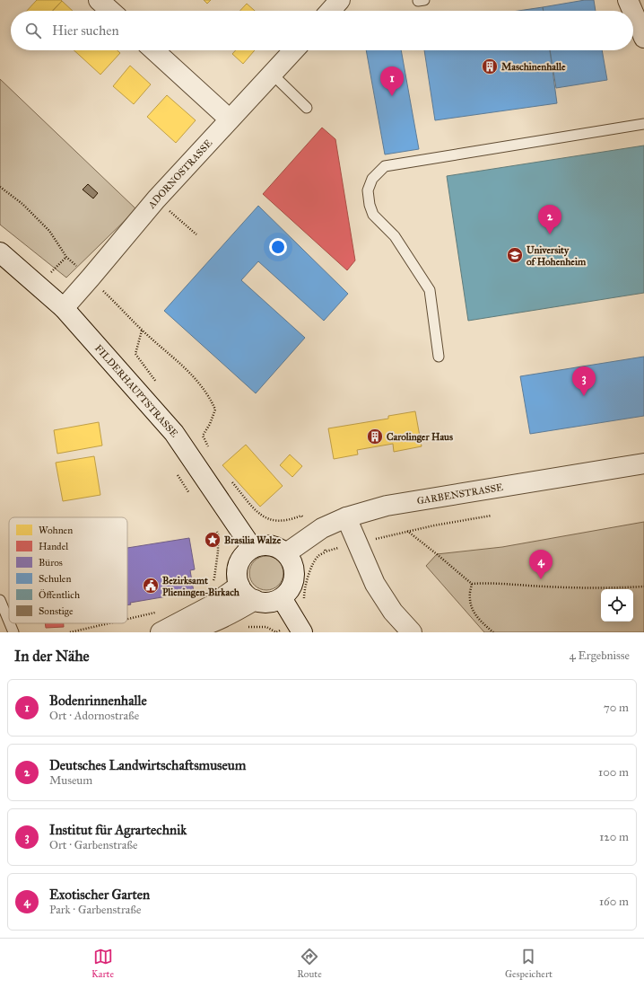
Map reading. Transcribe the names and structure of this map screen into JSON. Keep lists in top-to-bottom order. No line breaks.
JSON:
{"streets":{"street":["ADORNOSTRASSE","FILDERHAUPTSTRASSE","GARBENSTRASSE"]},"crossings":[["ADORNOSTRASSE","FILDERHAUPTSTRASSE"],["FILDERHAUPTSTRASSE","GARBENSTRASSE"]],"places":{"building":["Maschinenhalle","Carolinger Haus"],"school or university":["University of Hohenheim"],"place":["Brasilia Walze"],"public building":["Bezirksamt Plieningen‐Birkach"]},"legend":["Wohnen","Handel","Büros","Schulen","Öffentlich","Sonstige"],"page":{"search":"Hier suchen","pins":["1","2","3","4"],"heading":["In der Nähe","4 Ergebnisse"],"list":[{"mark":"1","name":"Bodenrinnenhalle","note":"Ort · Adornostraße","value":"70 m"},{"mark":"2","name":"Deutsches Landwirtschaftsmuseum","note":"Museum","value":"100 m"},{"mark":"3","name":"Institut für Agrartechnik","note":"Ort · Garbenstraße","value":"120 m"},{"mark":"4","name":"Exotischer Garten","note":"Park · Garbenstraße","value":"160 m"}],"nav":["Karte","Route","Gespeichert"]}}
